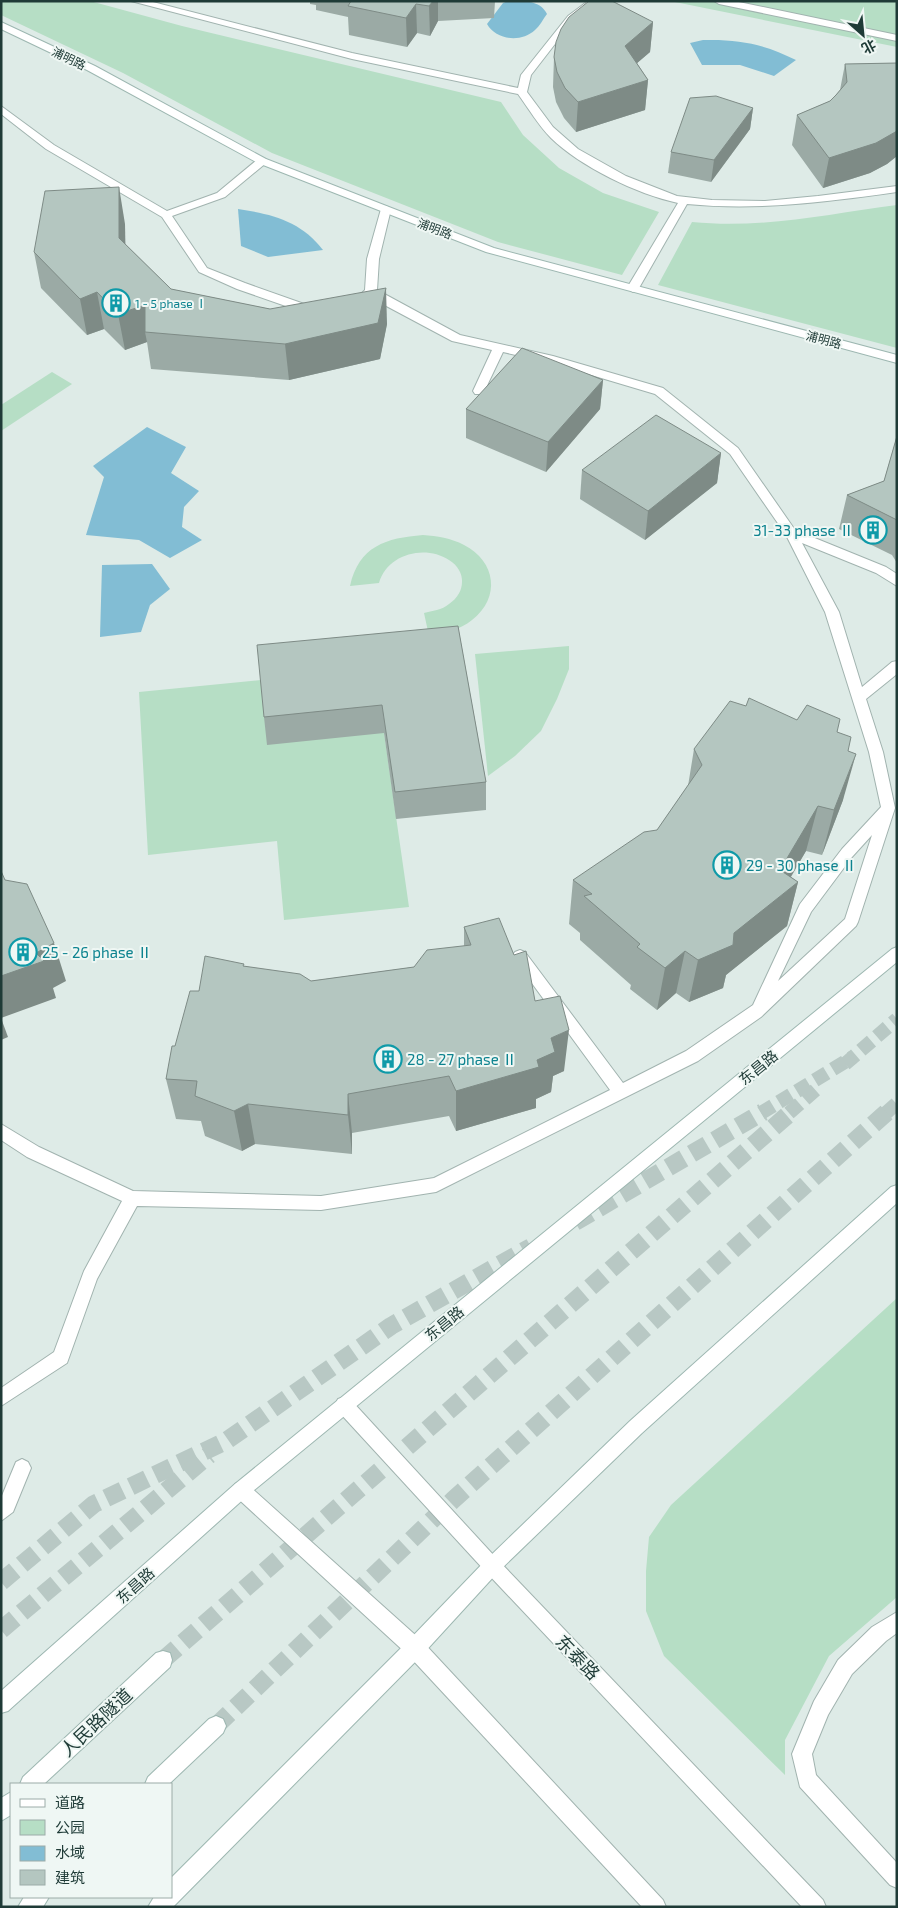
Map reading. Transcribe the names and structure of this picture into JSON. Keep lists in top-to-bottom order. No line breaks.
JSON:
{"streets":{"main road":["浦明路","东昌路","东泰路","人民路隧道"]},"crossings":[["东昌路","东泰路"]],"places":{"building":["1 - 5 phase Ⅰ","31-33 phase Ⅱ","29 - 30 phase Ⅱ","25 - 26 phase Ⅱ","28 - 27 phase Ⅱ"]},"legend":["道路","公园","水域","建筑"],"north":"bottom right"}
